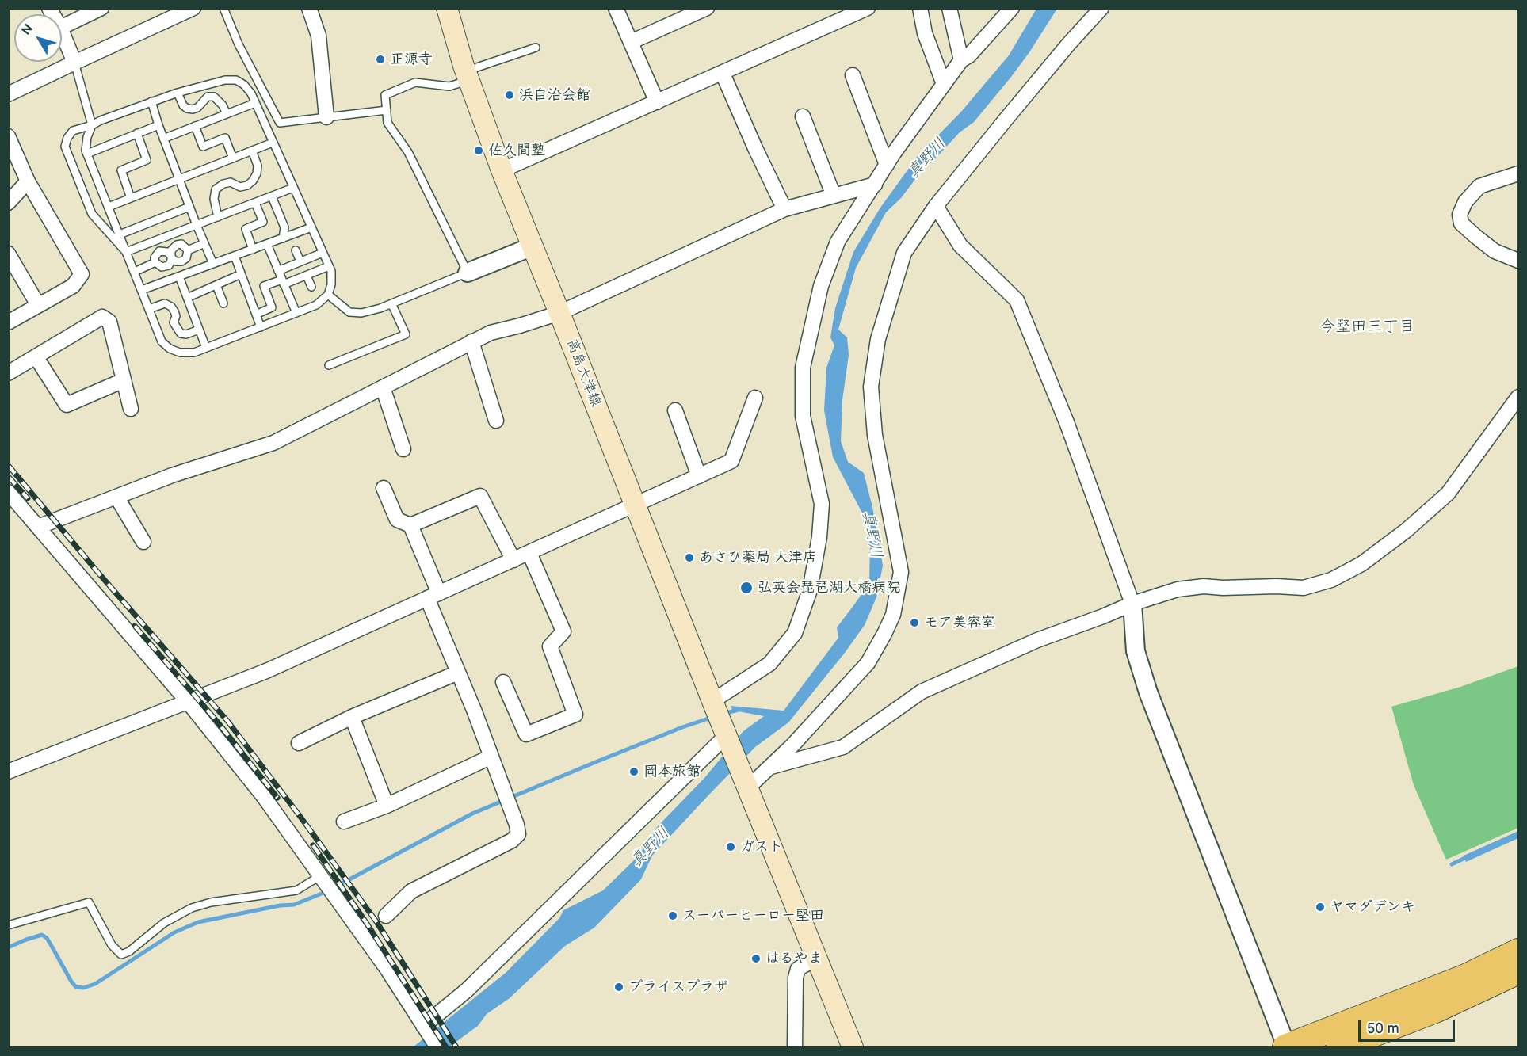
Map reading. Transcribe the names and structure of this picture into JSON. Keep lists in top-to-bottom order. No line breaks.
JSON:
{"streets":{"main road":["高島大津線"]},"districts":["今堅田三丁目"],"water":["真野川"],"places":["正源寺","浜自治会館","佐久間塾","あさひ薬局 大津店","弘英会琵琶湖大橋病院","モア美容室","岡本旅館","ガスト","ヤマダデンキ","スーパーヒーロー堅田","はるやま","プライスプラザ"],"scale_bar":"50 m","north":"top left"}
